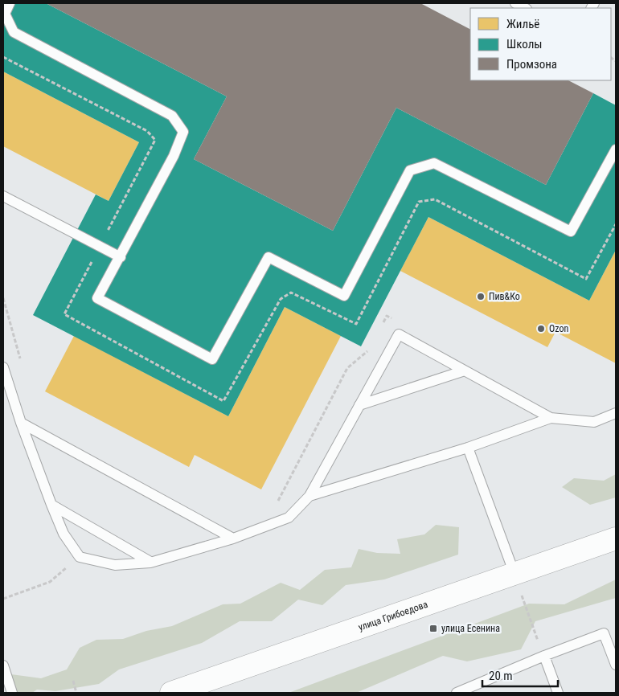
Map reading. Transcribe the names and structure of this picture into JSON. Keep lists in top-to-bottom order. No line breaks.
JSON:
{"streets":{"main road":["улица Грибоедова"]},"places":{"other":["Пив&Ко","Ozon"],"transit":["улица Есенина"]},"legend":["Жильё","Школы","Промзона"],"scale_bar":"20 m"}
